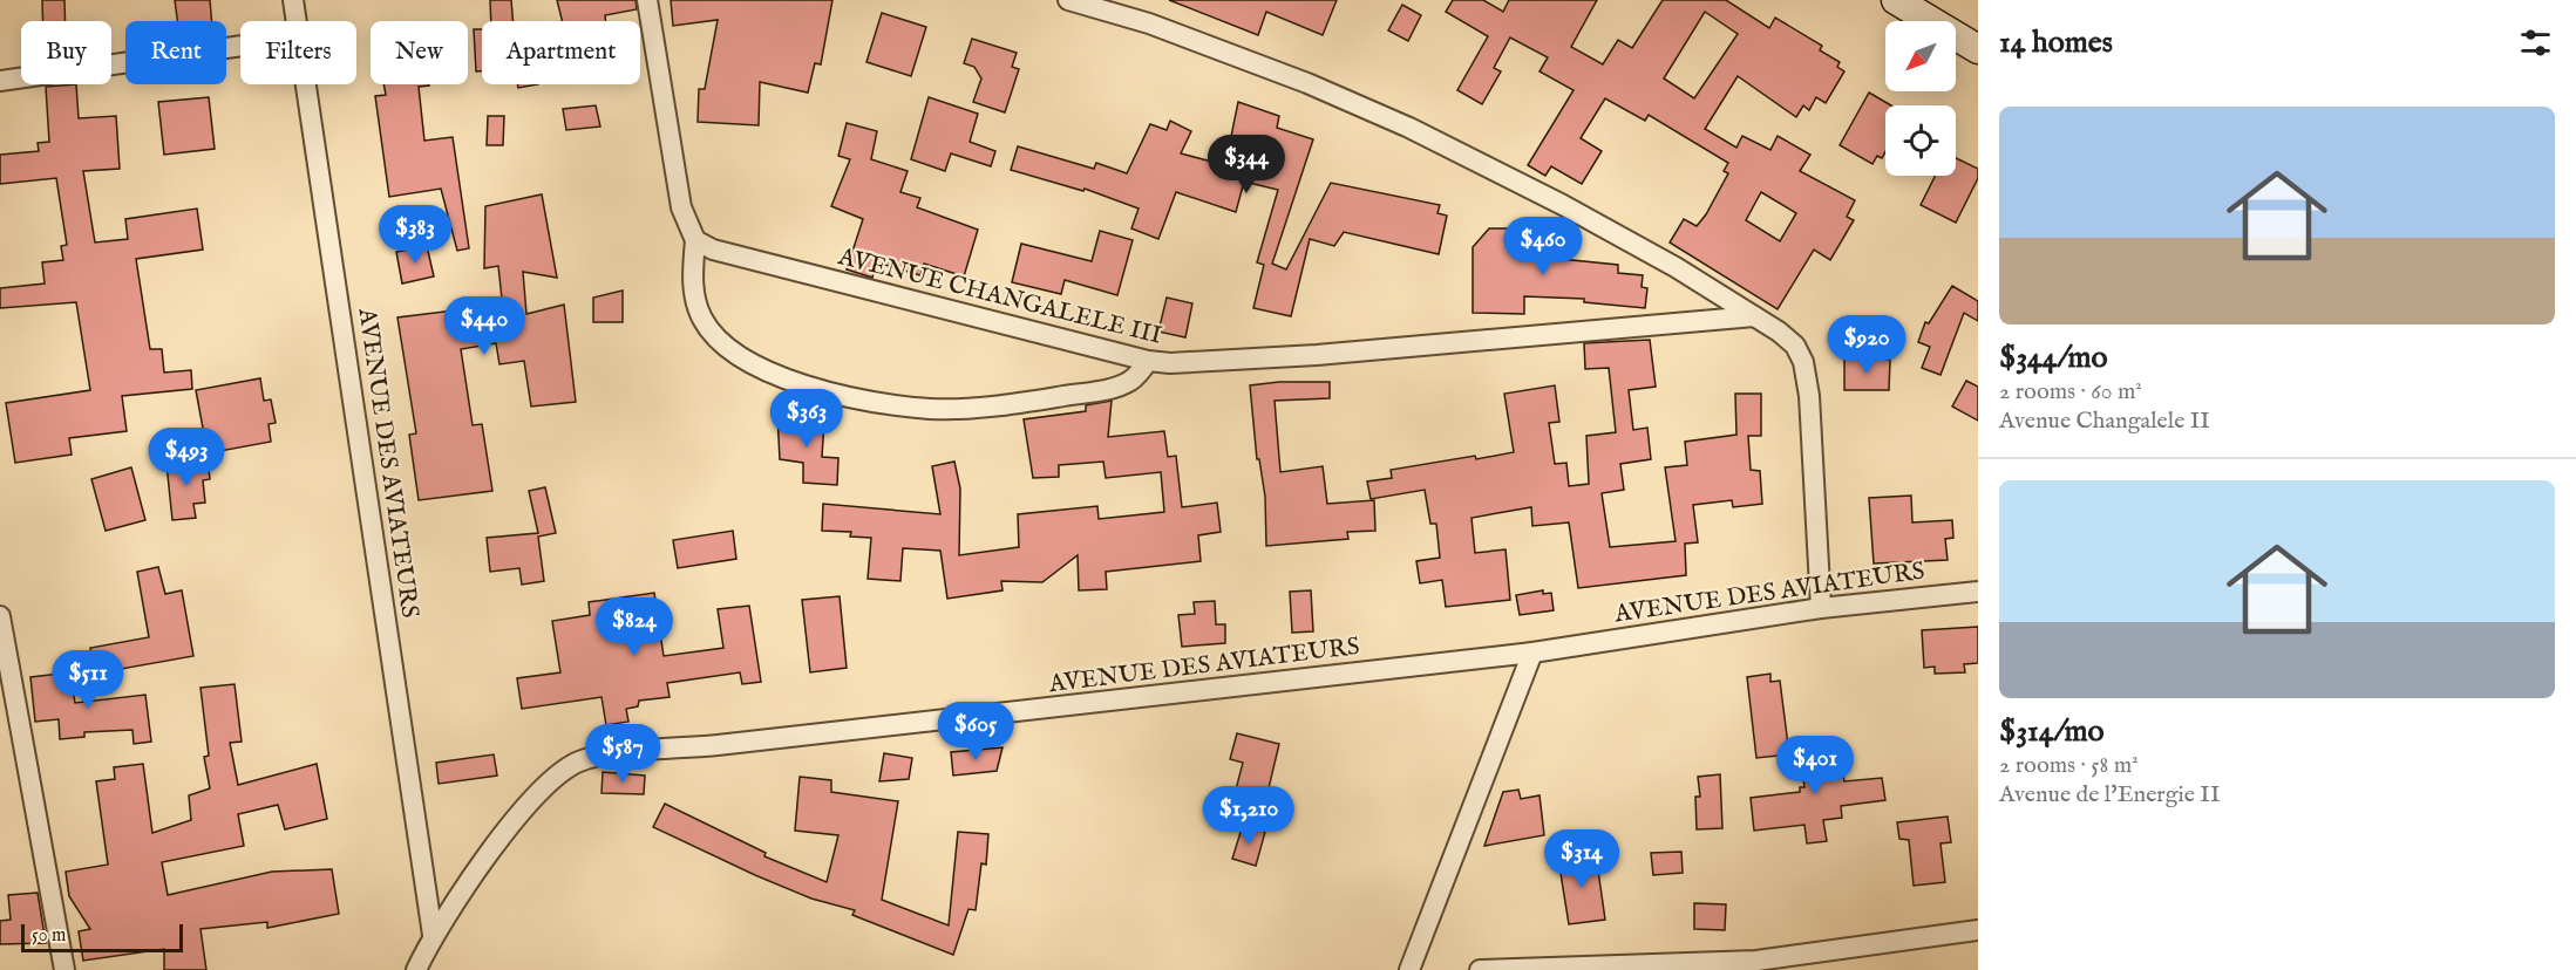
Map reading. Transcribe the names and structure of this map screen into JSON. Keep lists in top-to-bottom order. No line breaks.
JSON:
{"streets":{"street":["AVENUE CHANGALELE III","AVENUE DES AVIATEURS"]},"scale_bar":"50 m","north":"bottom left","page":{"heading":"14 homes","chip":["Buy","Rent","Filters","New","Apartment"],"list":[{"name":"$344/mo","note":"2 rooms · 60 m² · Avenue Changalele II"},{"name":"$314/mo","note":"2 rooms · 58 m² · Avenue de l'Energie II"}],"price":["$344","$383","$460","$440","$920","$363","$493","$824","$511","$605","$587","$401","$1,210","$314"],"scale":"50 m"}}
